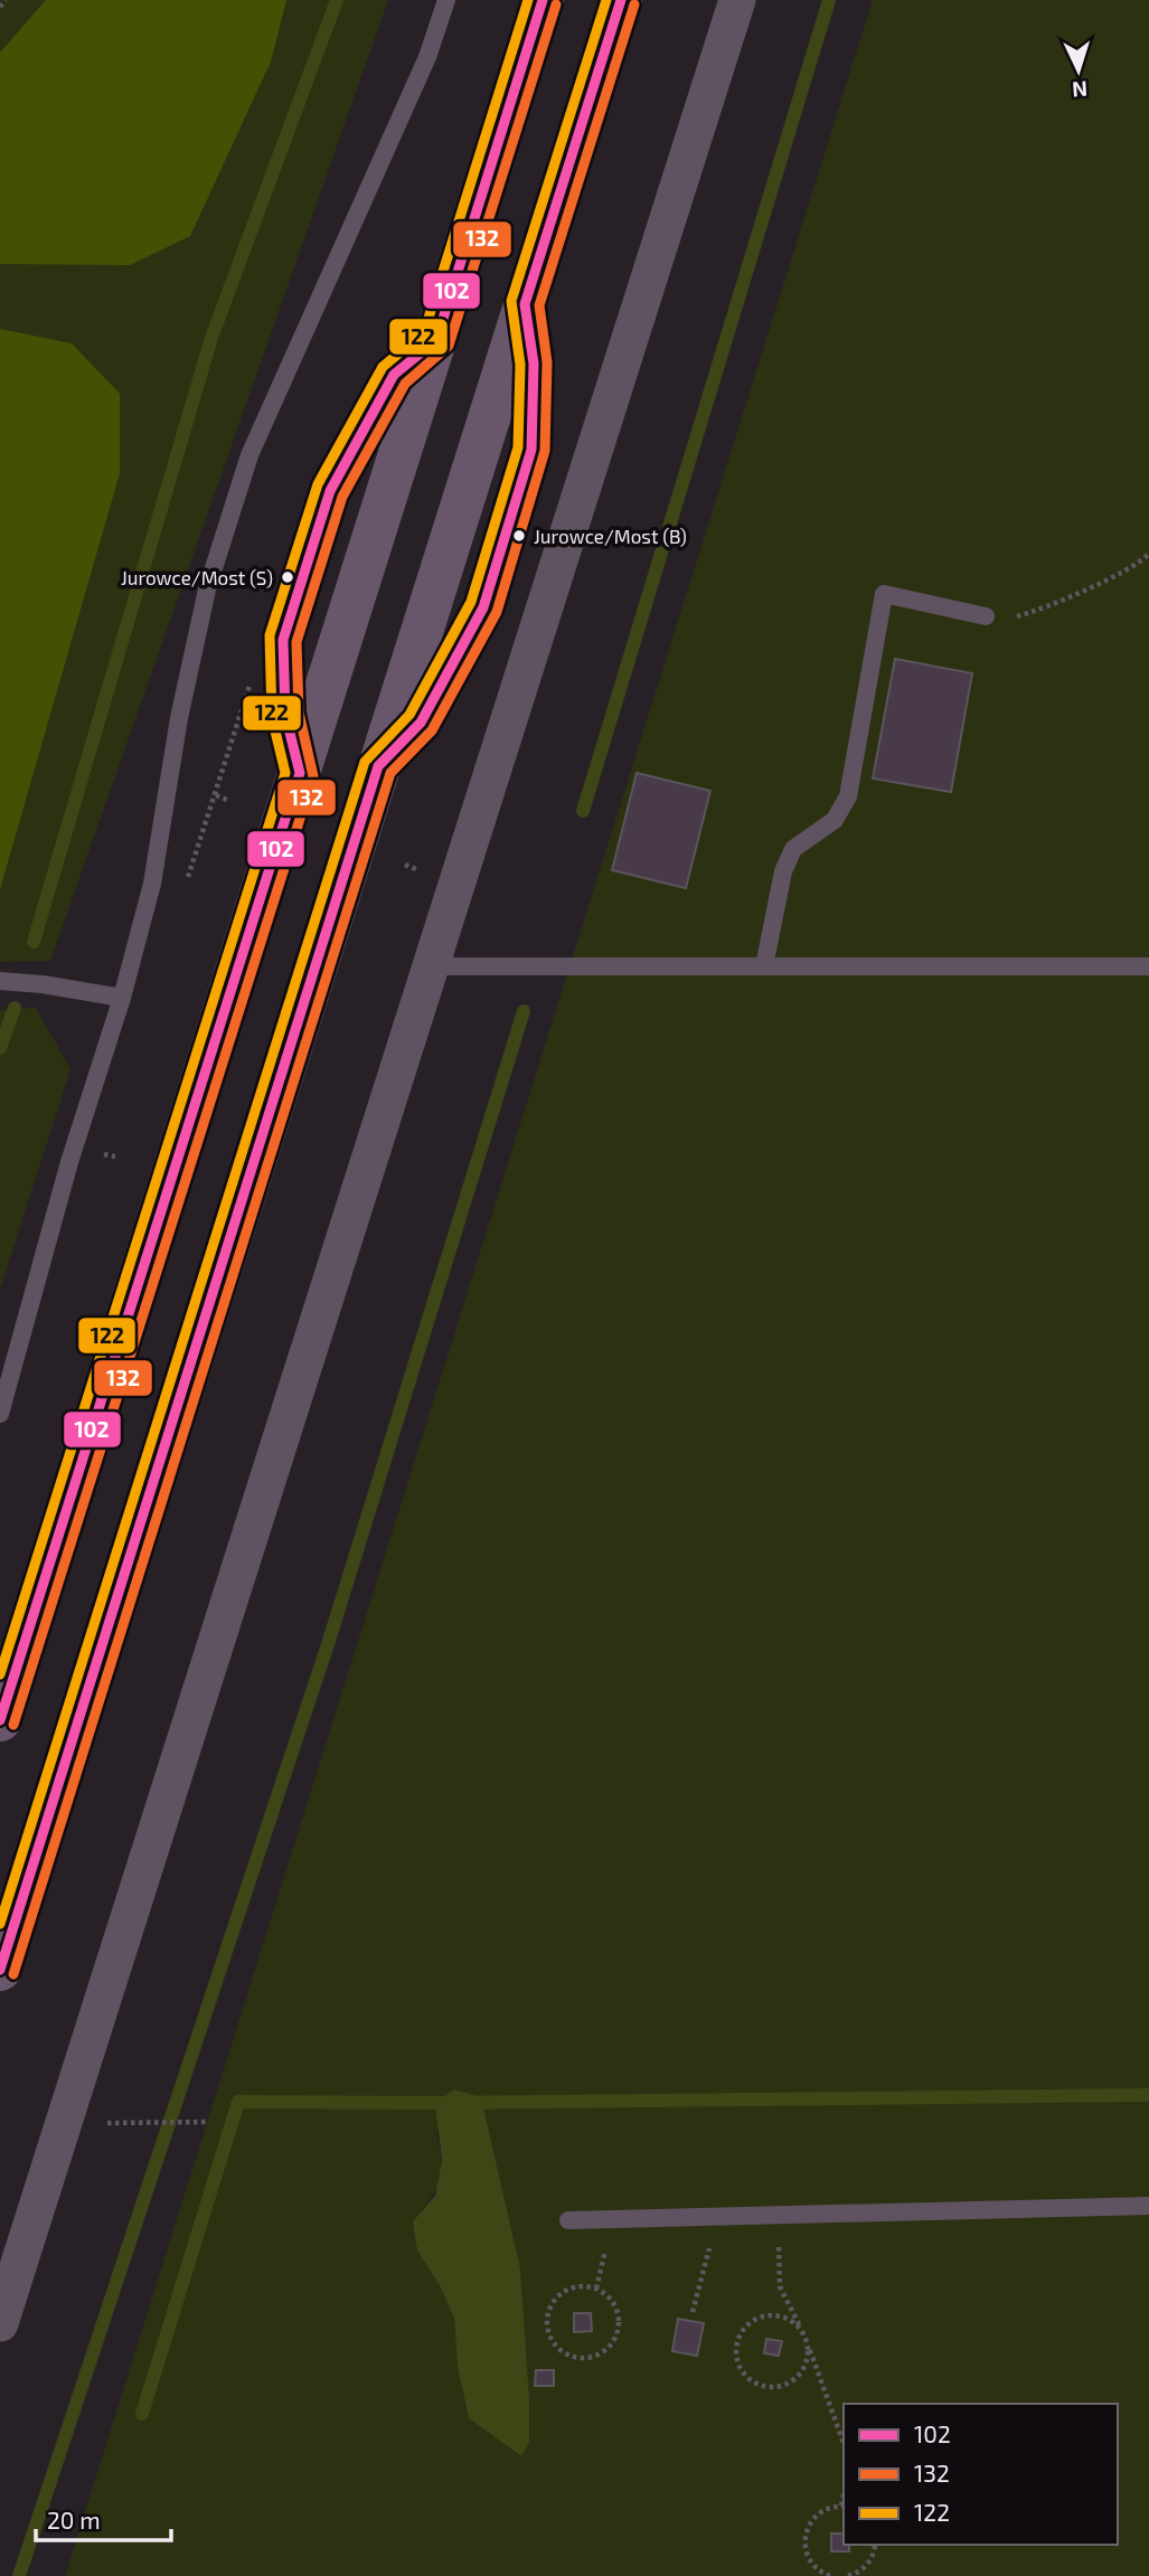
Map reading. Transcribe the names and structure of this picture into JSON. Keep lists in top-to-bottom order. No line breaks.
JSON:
{"places":["Jurowce/Most (B)","Jurowce/Most (S)"],"lines":["transit line 102","transit line 122","transit line 132"],"legend":["102","132","122"],"scale_bar":"20 m","north":"bottom"}
